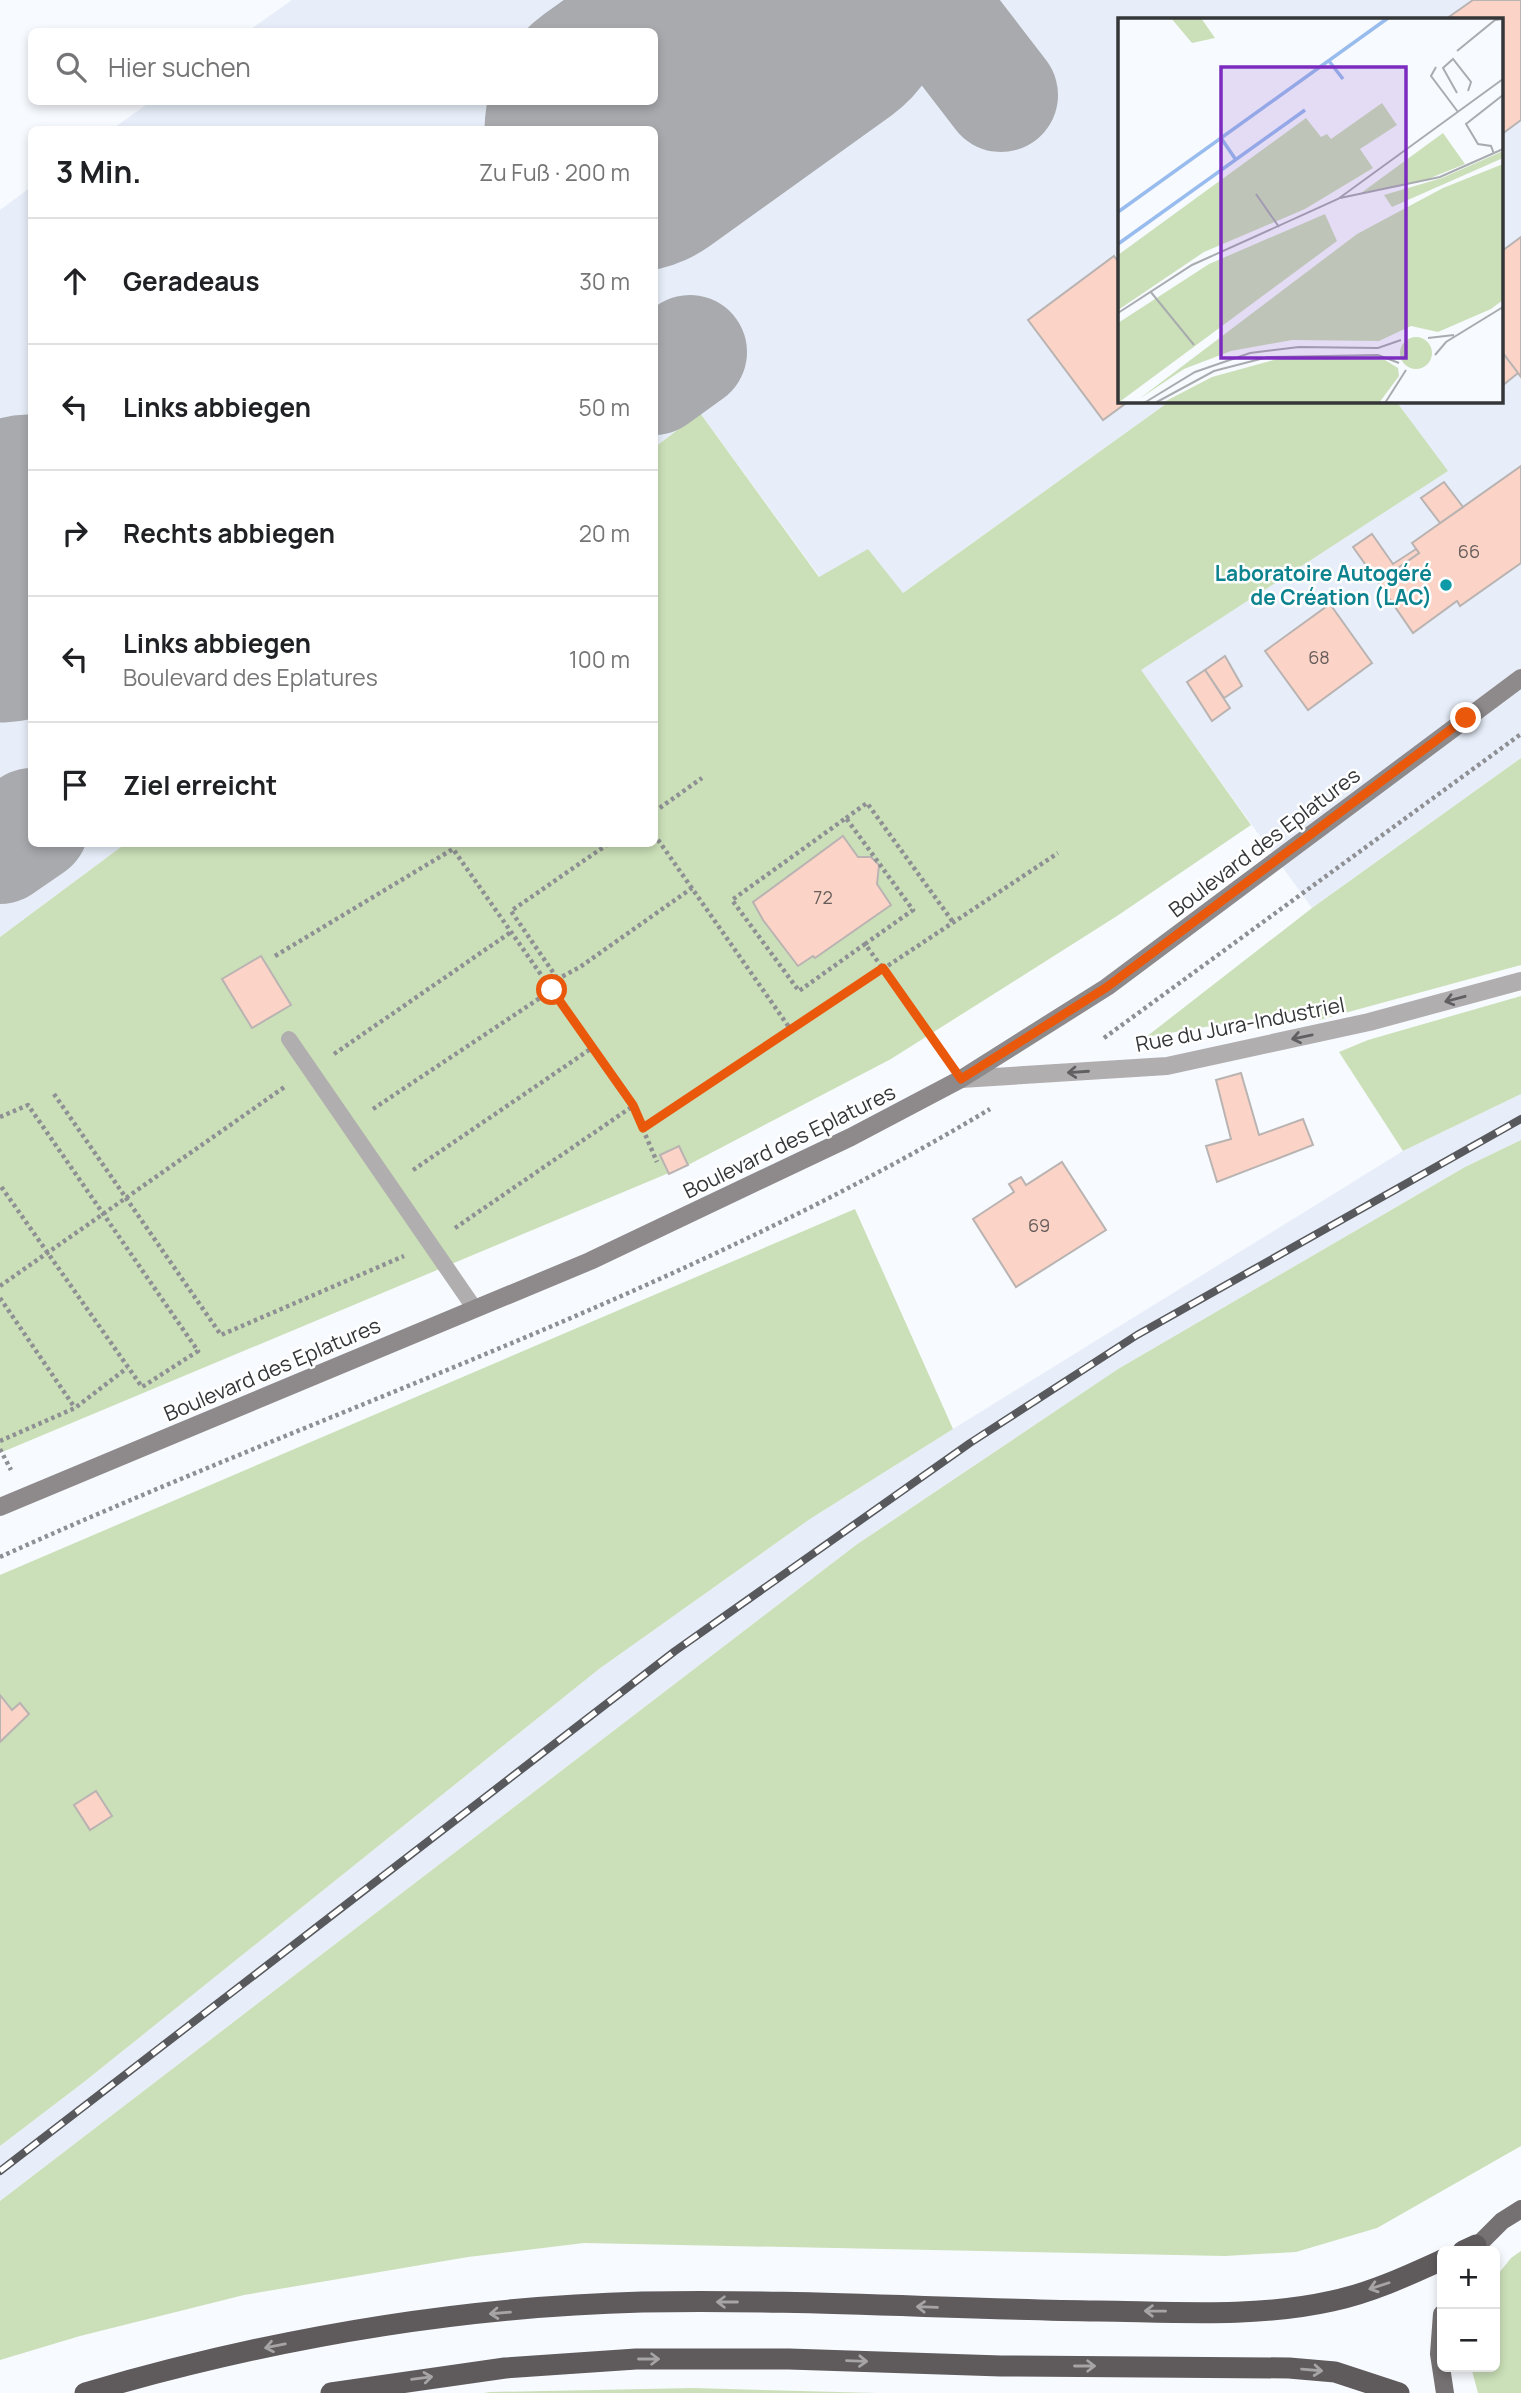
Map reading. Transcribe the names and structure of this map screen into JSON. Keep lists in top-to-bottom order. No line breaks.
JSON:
{"streets":{"main road":["Boulevard des Eplatures"],"street":["Rue du Jura-Industriel"]},"crossings":[["Boulevard des Eplatures","Rue du Jura-Industriel"]],"one_way":["Rue du Jura-Industriel"],"places":["Laboratoire Autogéré de Création (LAC)"],"house_numbers":["66","68","72","69"],"page":{"search":"Hier suchen","heading":["3 Min.","Zu Fuß · 200 m"],"list":[["Geradeaus","30 m"],["Links abbiegen","50 m"],["Rechts abbiegen","20 m"],["Links abbiegen","Boulevard des Eplatures","100 m"],"Ziel erreicht"],"map_buttons":["+","−"]}}
